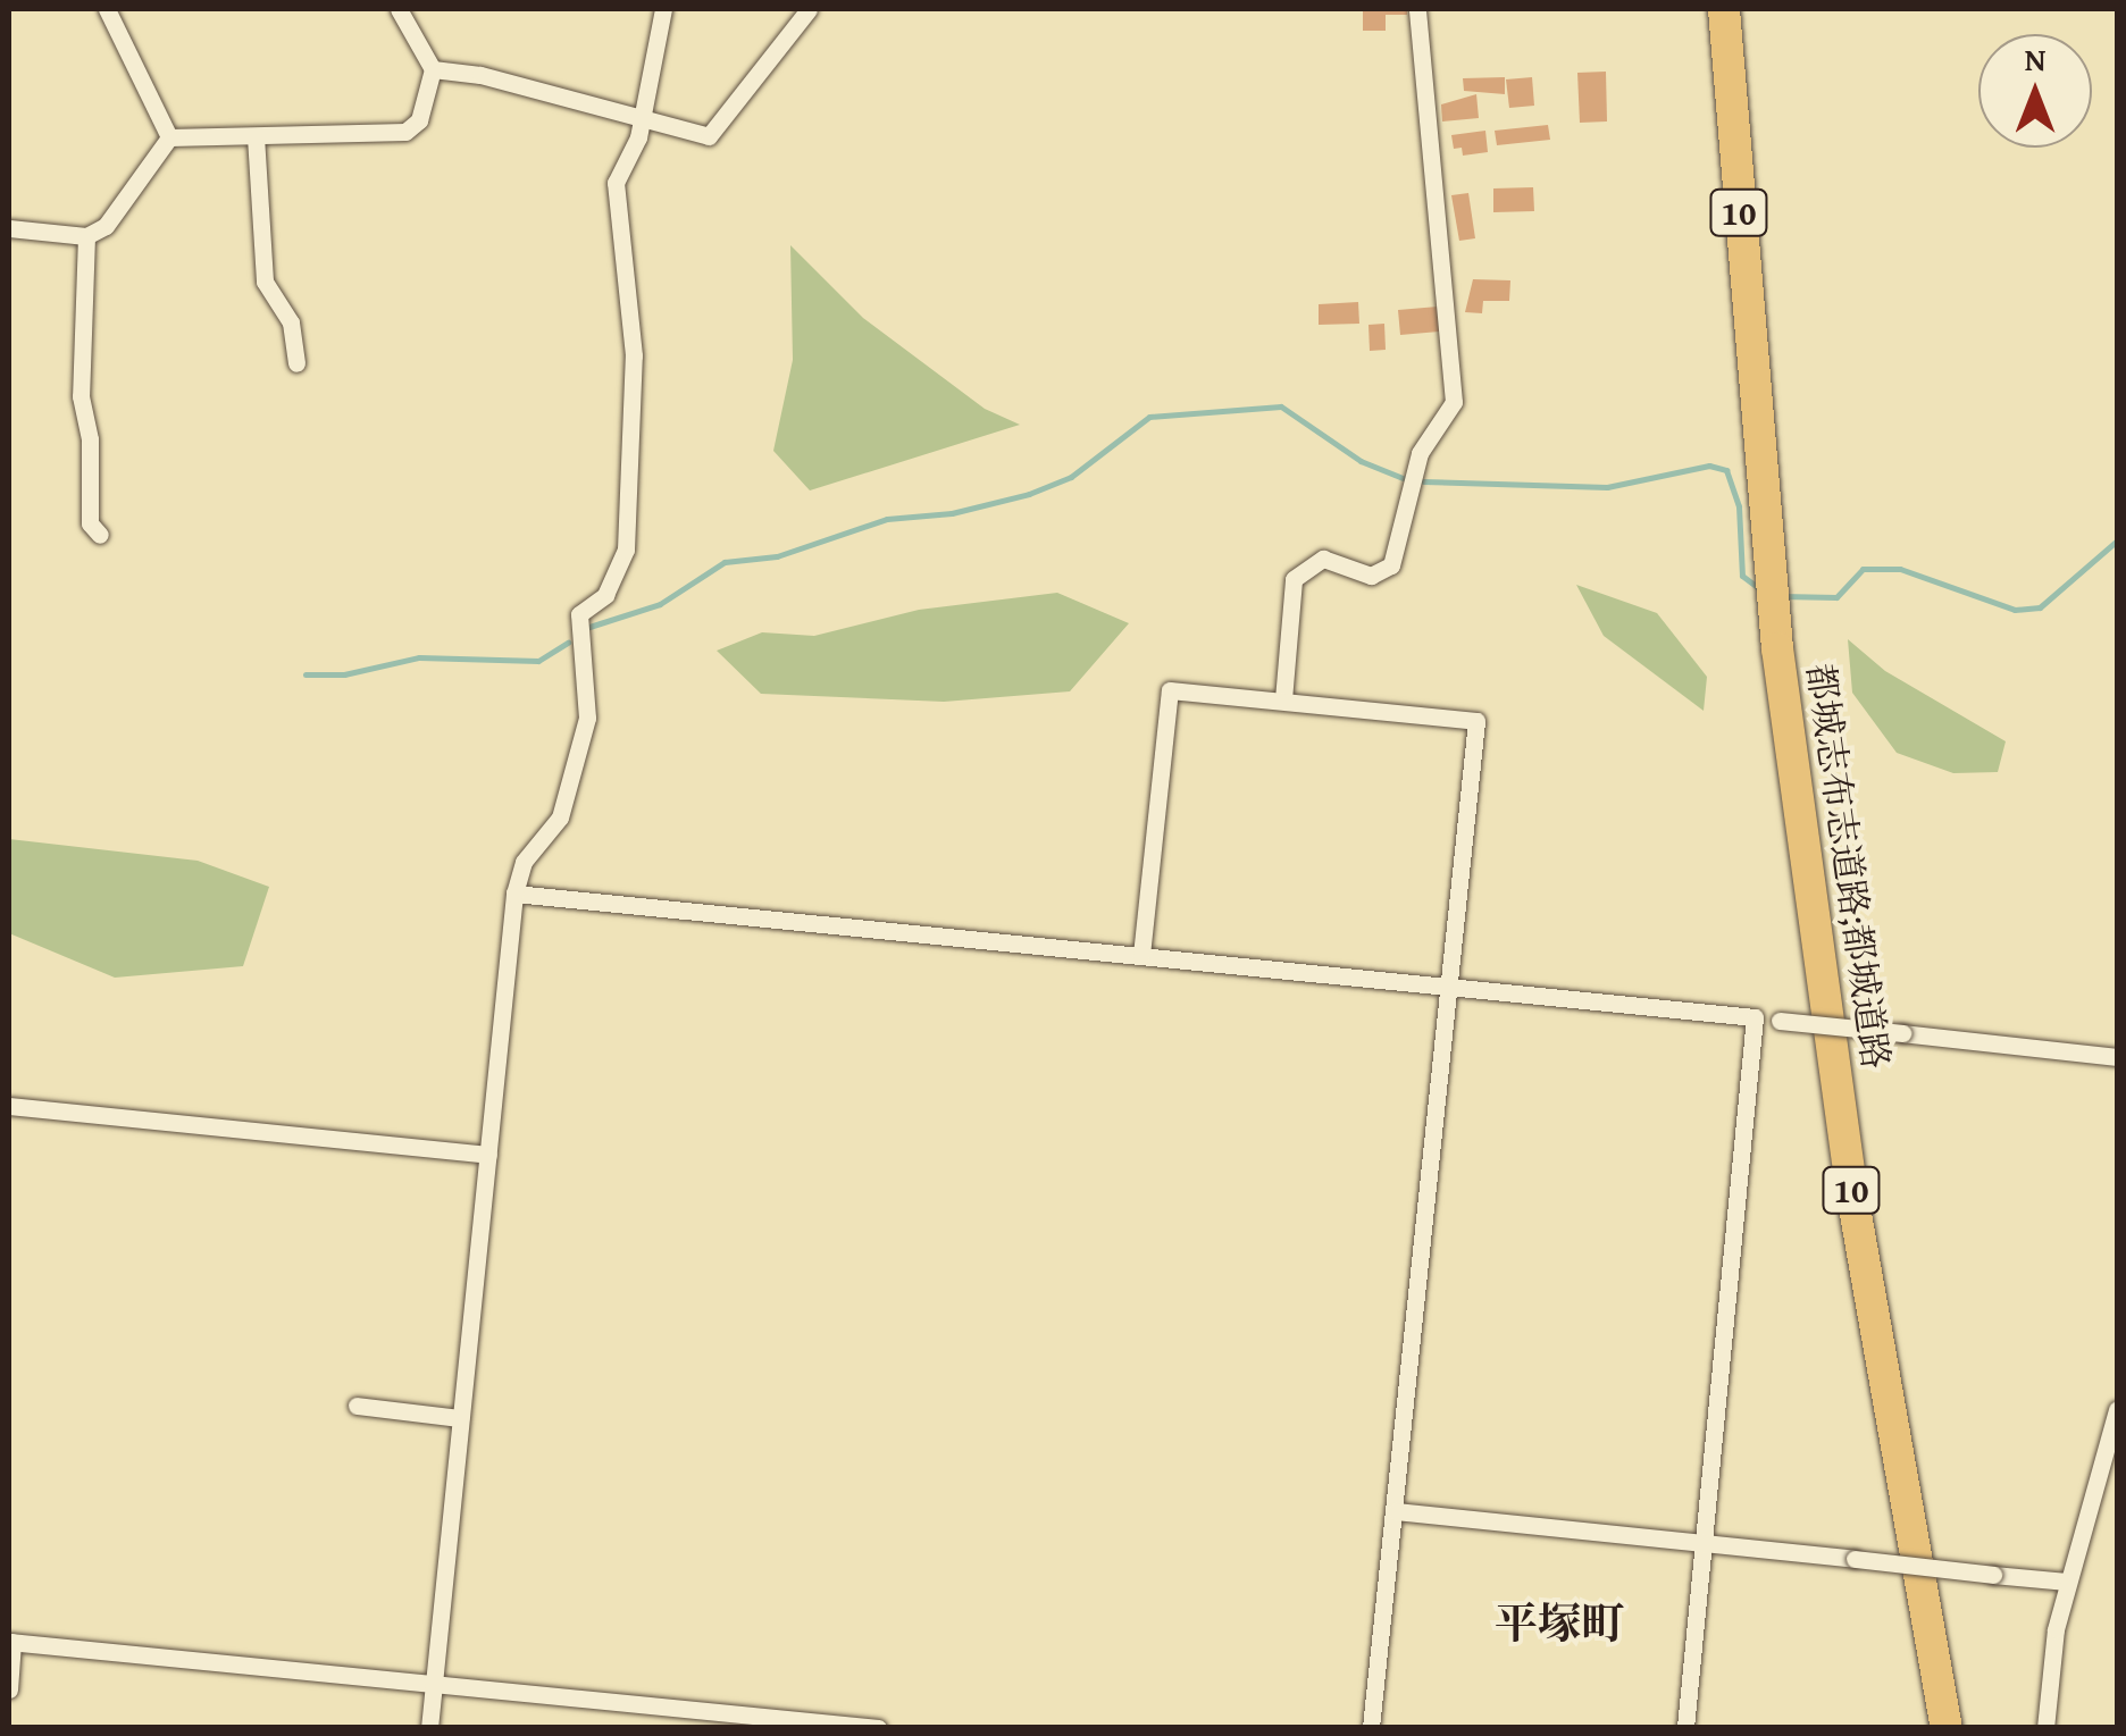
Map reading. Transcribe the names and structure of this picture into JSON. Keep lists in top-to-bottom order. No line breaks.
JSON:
{"streets":{"highway":["10","都城志布志道路;都城道路"]},"districts":["平塚町"],"north":"top"}
